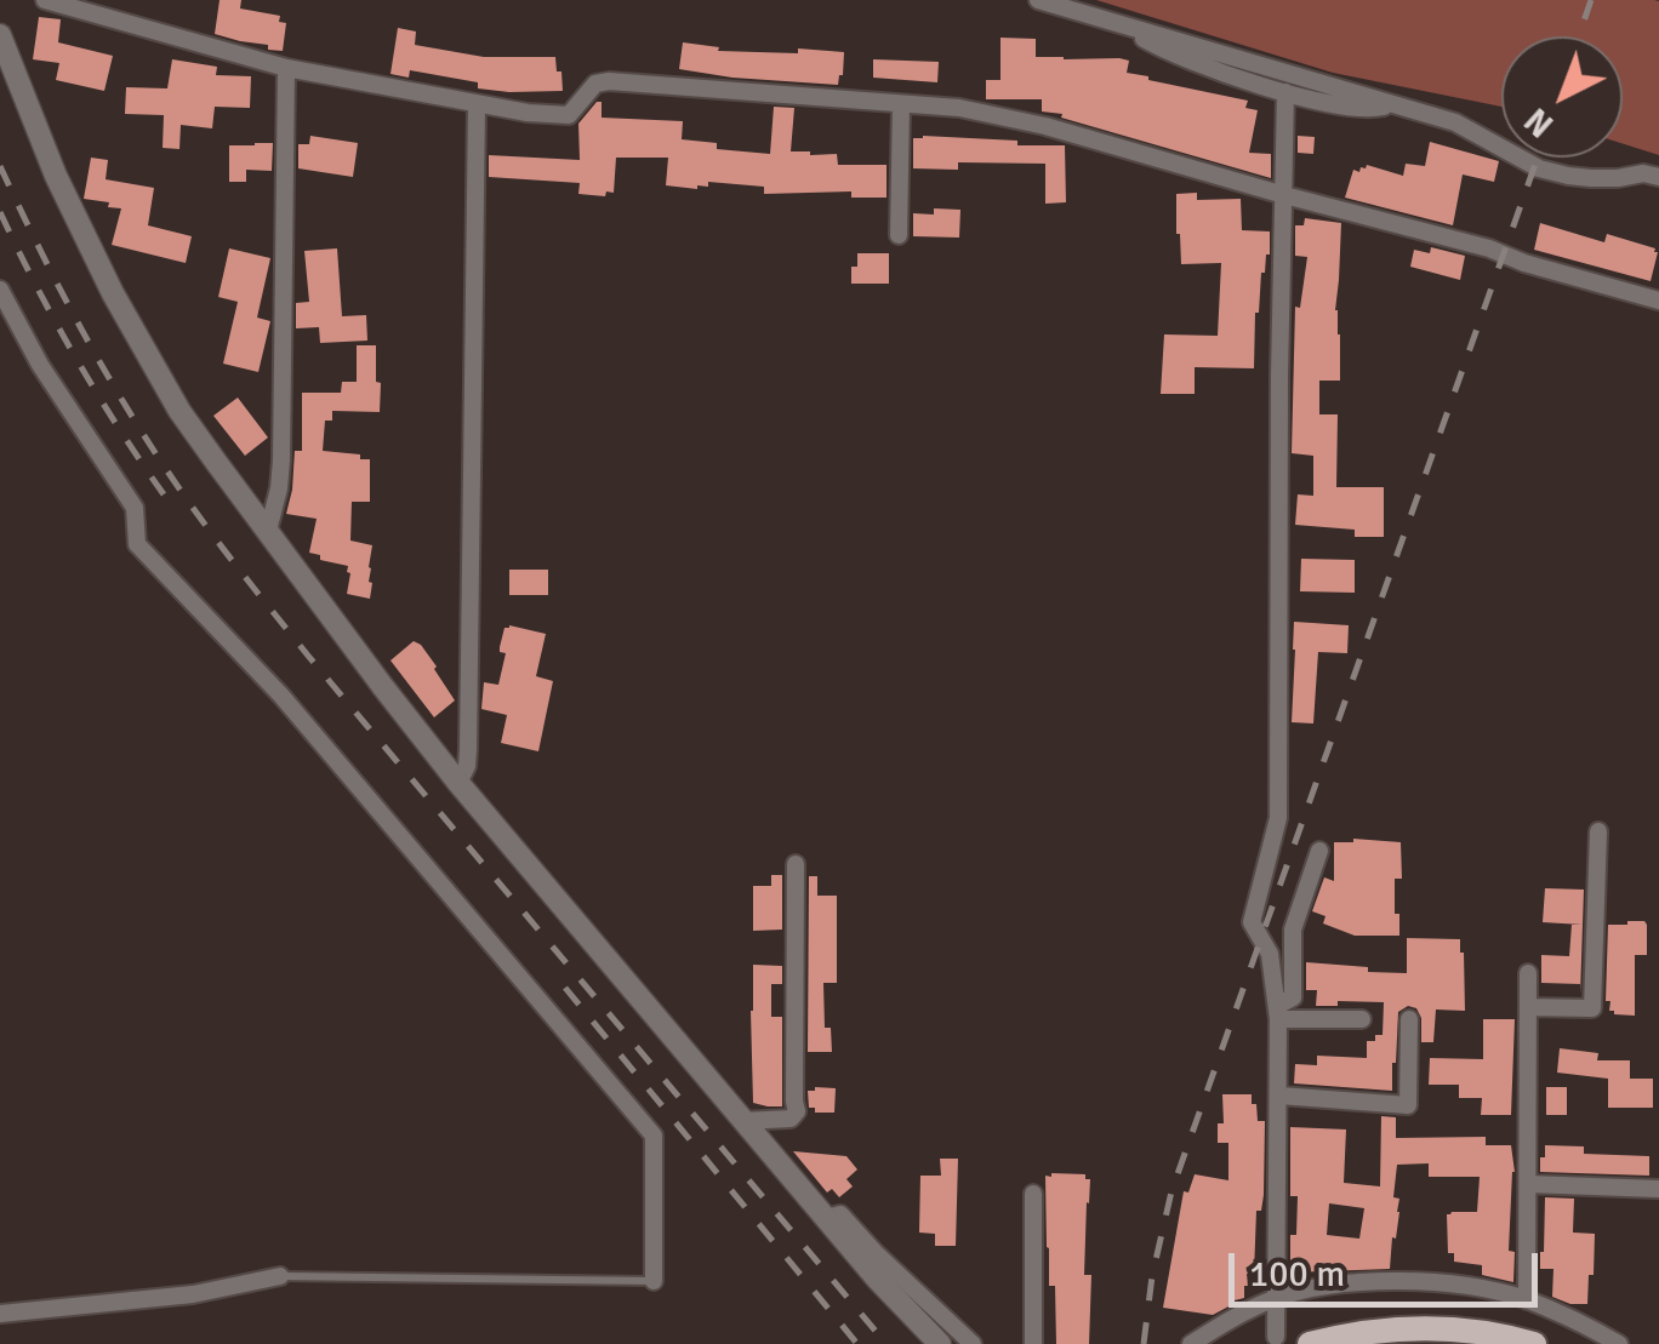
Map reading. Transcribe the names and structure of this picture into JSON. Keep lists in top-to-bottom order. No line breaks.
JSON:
{"scale_bar":"100 m","north":"bottom left"}
